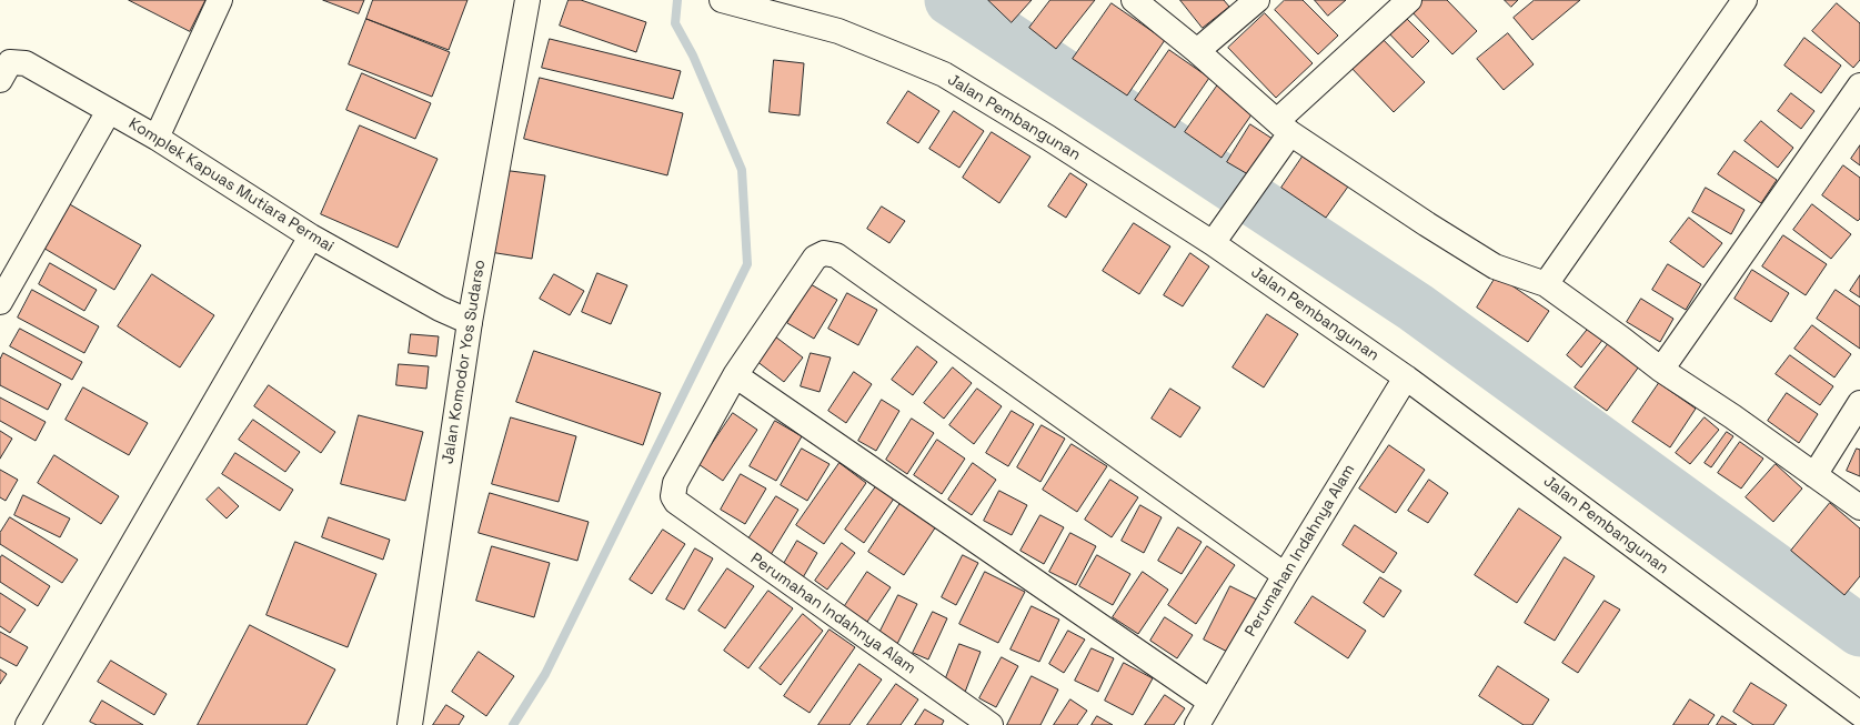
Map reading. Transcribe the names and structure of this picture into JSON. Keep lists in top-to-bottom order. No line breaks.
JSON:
{"streets":{"street":["Jalan Pembangunan","Komplek Kapuas Mutiara Permai","Jalan Komodor Yos Sudarso","Perumahan Indahnya Alam"]},"crossings":[["Jalan Pembangunan","Perumahan Indahnya Alam"],["Komplek Kapuas Mutiara Permai","Jalan Komodor Yos Sudarso"]]}
